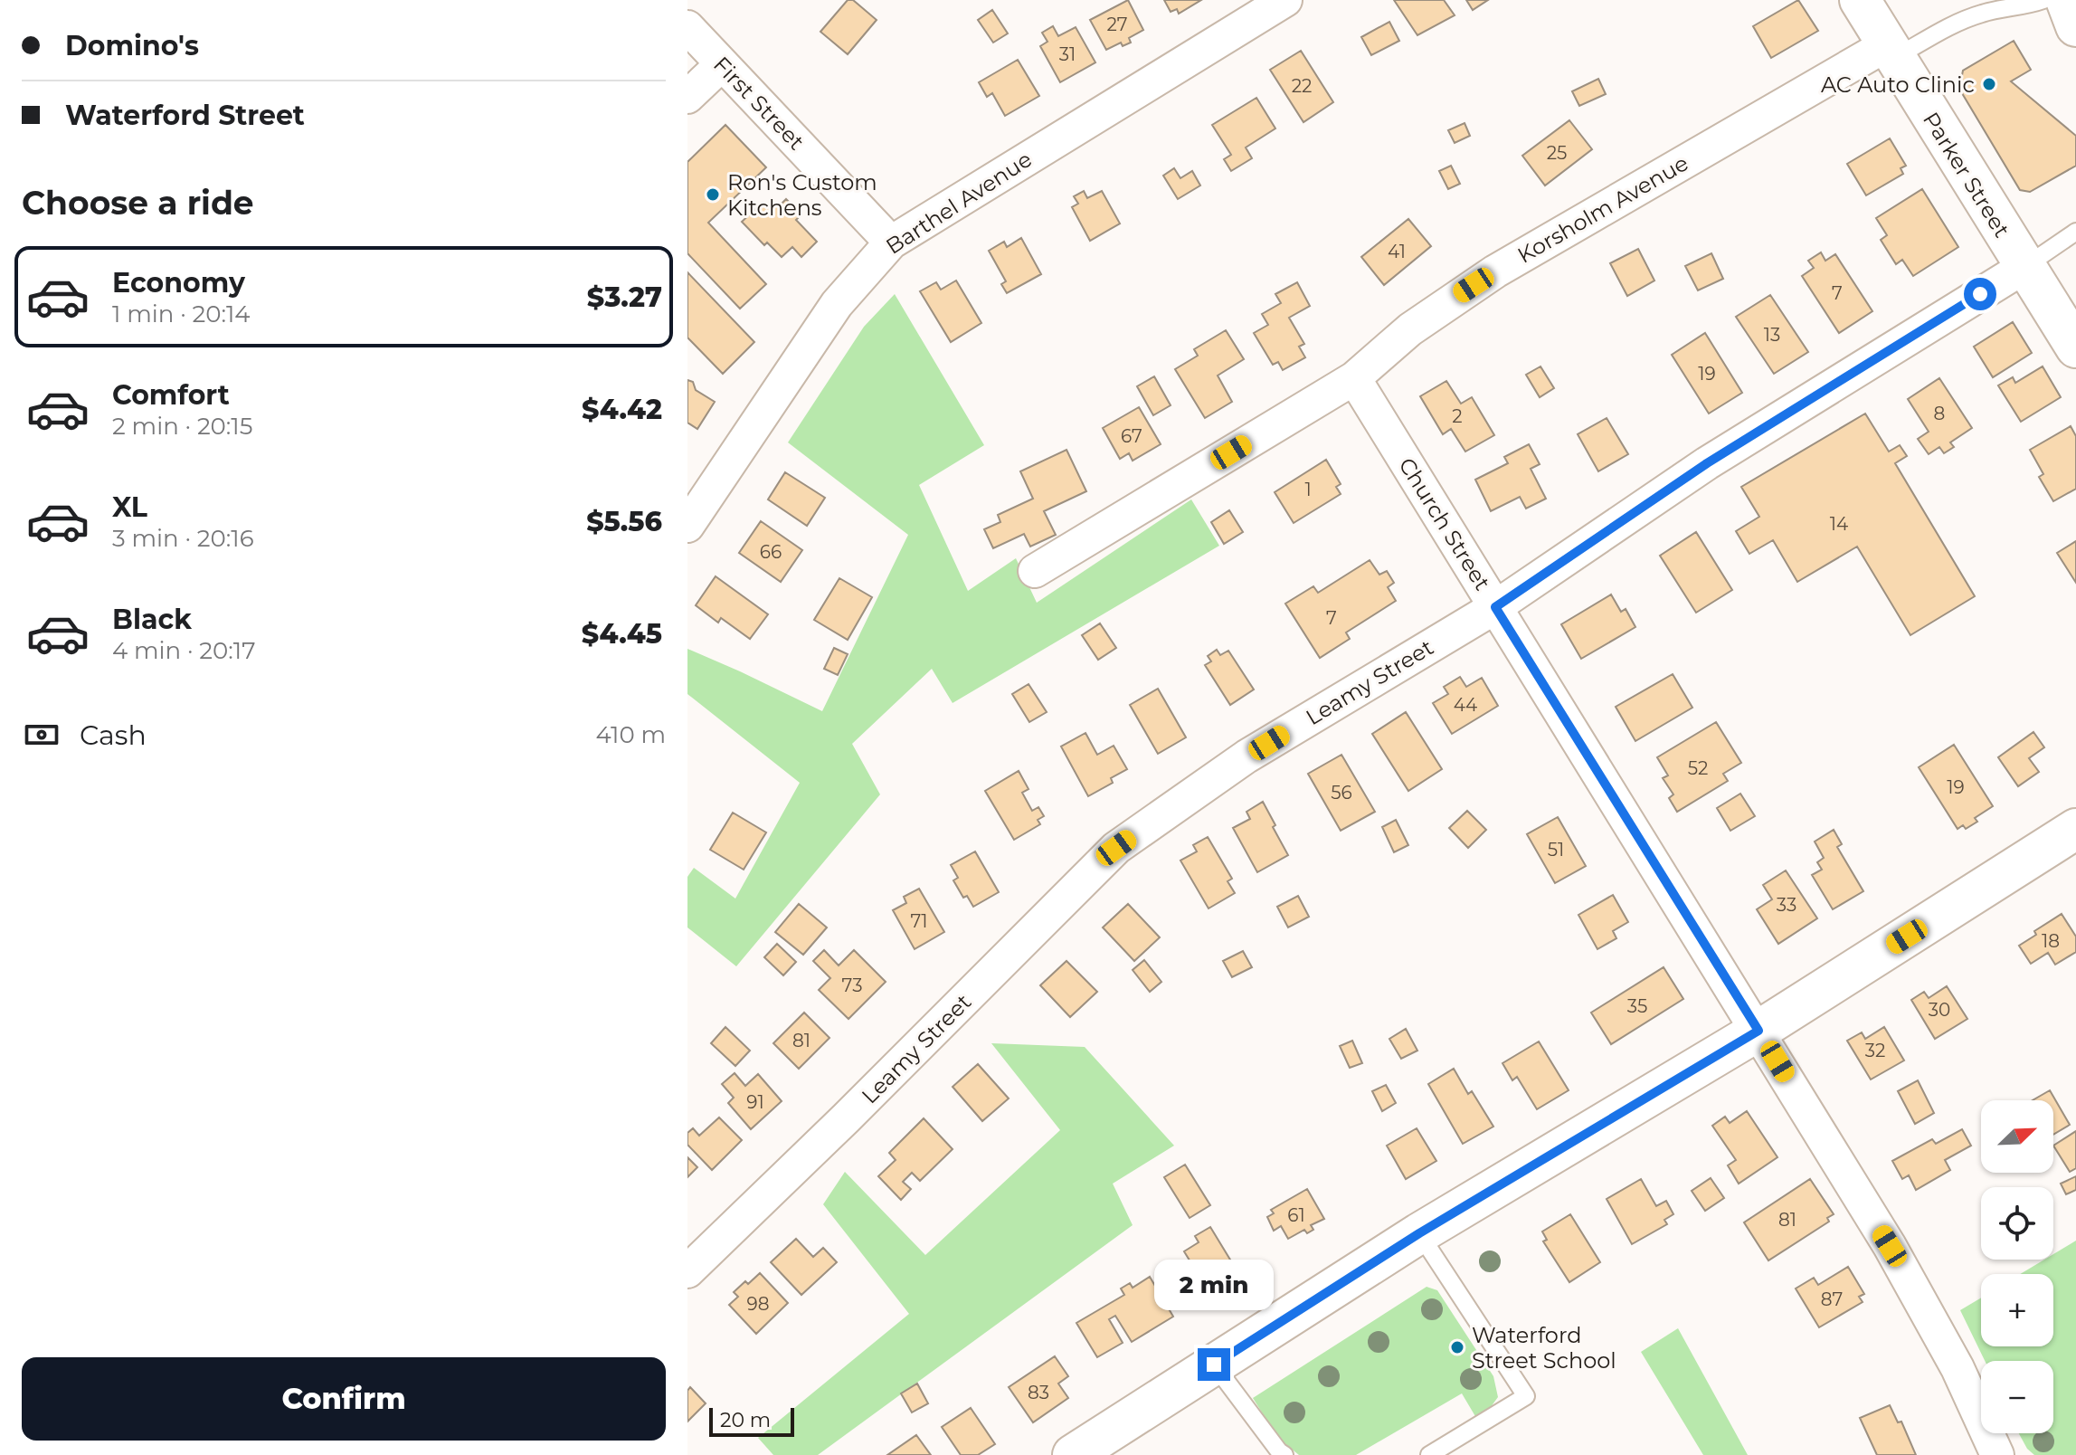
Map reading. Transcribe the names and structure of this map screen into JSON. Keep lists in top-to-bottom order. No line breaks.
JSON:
{"streets":{"street":["First Street","Parker Street","Barthel Avenue","Korsholm Avenue","Church Street","Leamy Street"]},"crossings":[["First Street","Barthel Avenue"],["Parker Street","Korsholm Avenue"],["Parker Street","Leamy Street"],["Korsholm Avenue","Church Street"],["Church Street","Leamy Street"]],"places":["AC Auto Clinic","Ron's Custom Kitchens","Waterford Street School"],"house_numbers":["27","31","22","25","41","7","13","19","8","2","67","1","14","66","7","44","52","19","56","51","33","71","18","73","35","30","81","32","91","61","81","87","98","83"],"scale_bar":"20 m","north":"top right","page":{"banner":["Domino's","Waterford Street"],"heading":"Choose a ride","list":[{"name":"Economy","note":"1 min · 20:14","value":"$3.27"},{"name":"Comfort","note":"2 min · 20:15","value":"$4.42"},{"name":"XL","note":"3 min · 20:16","value":"$5.56"},{"name":"Black","note":"4 min · 20:17","value":"$4.45"}],"pay":["Cash","410 m"],"map_buttons":["+","−"],"bubble":"2 min","buttons":"Confirm","scale":"20 m"}}
